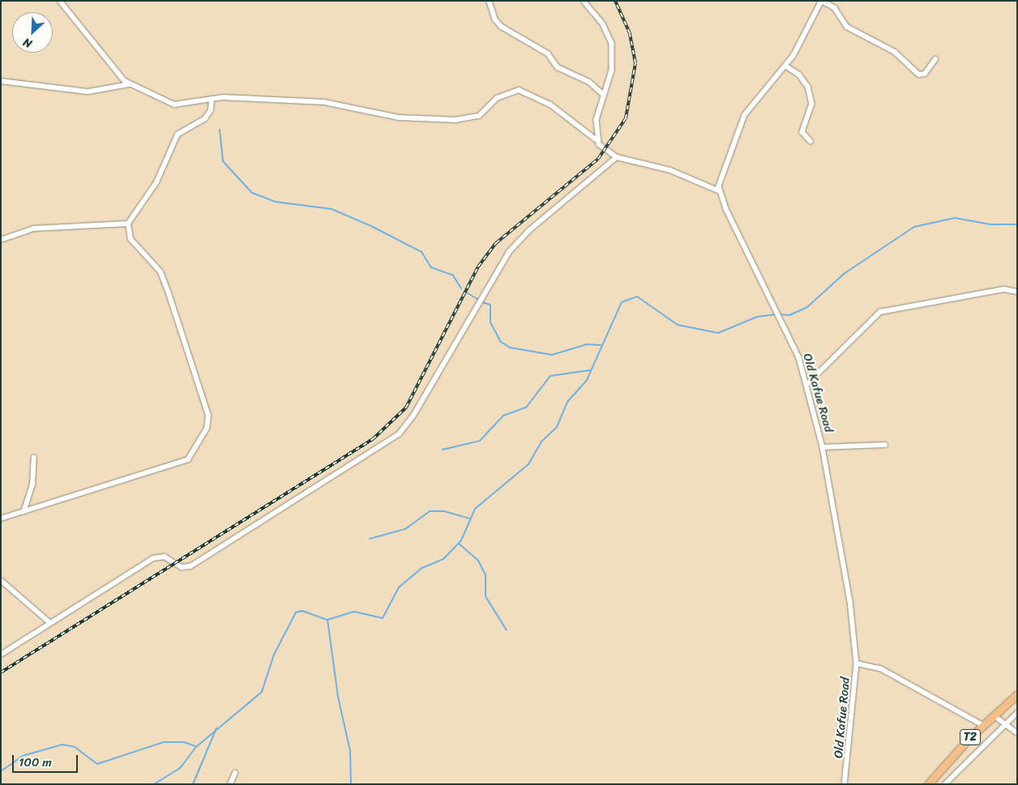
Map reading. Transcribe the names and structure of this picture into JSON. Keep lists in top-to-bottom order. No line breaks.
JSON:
{"streets":{"highway":["T2"],"street":["Old Kafue Road"]},"scale_bar":"100 m","north":"bottom left"}
